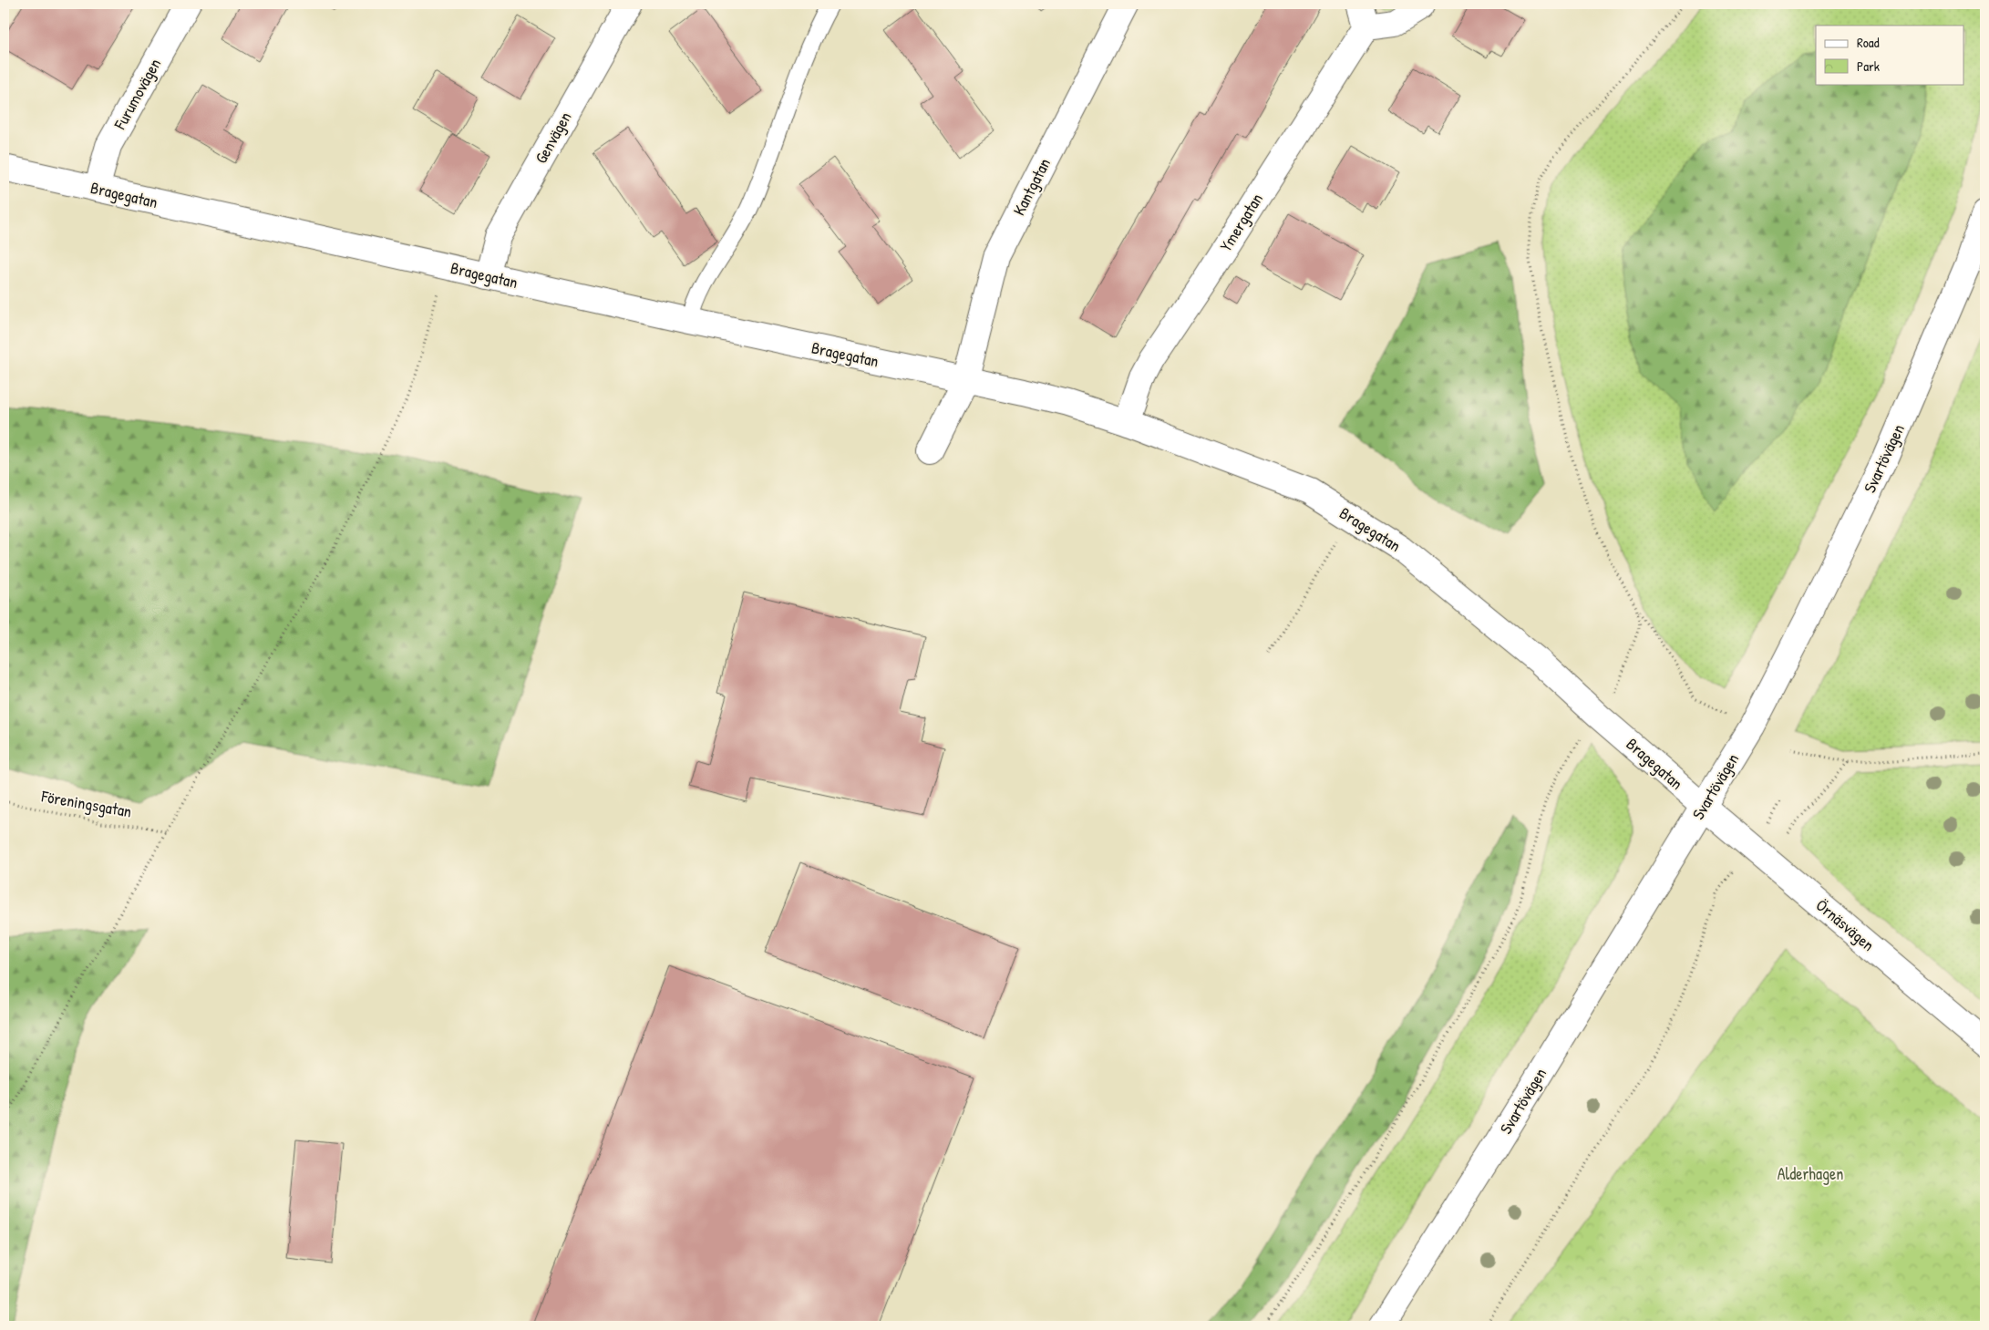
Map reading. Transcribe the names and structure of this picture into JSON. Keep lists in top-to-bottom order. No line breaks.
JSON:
{"streets":{"street":["Furumovägen","Genvägen","Kantgatan","Bragegatan","Ymergatan","Svartövägen","Örnäsvägen"],"path":["Föreningsgatan"]},"crossings":[["Furumovägen","Bragegatan"],["Genvägen","Bragegatan"],["Kantgatan","Bragegatan"],["Bragegatan","Ymergatan"],["Bragegatan","Svartövägen"],["Bragegatan","Örnäsvägen"],["Svartövägen","Örnäsvägen"]],"parks":["Alderhagen"],"legend":["Road","Park"]}
